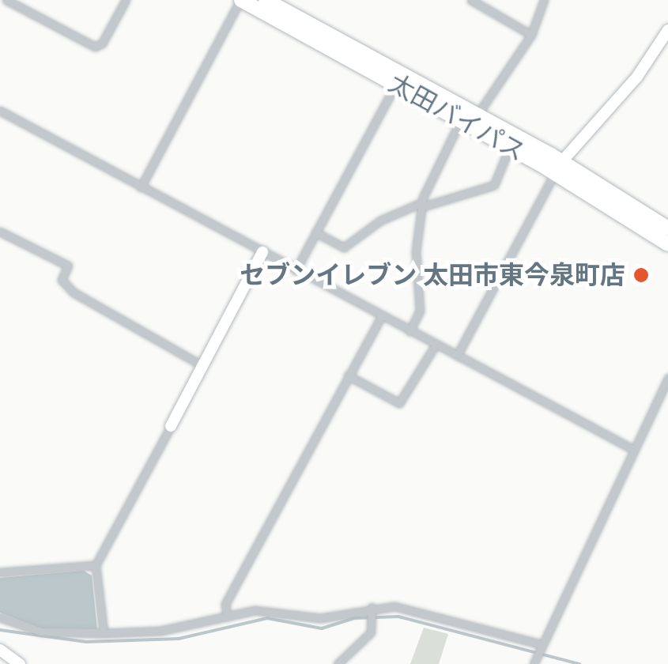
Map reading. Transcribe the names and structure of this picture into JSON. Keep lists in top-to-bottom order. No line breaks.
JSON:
{"streets":{"highway":["太田バイパス"]},"places":["セブンイレブン 太田市東今泉町店"]}
